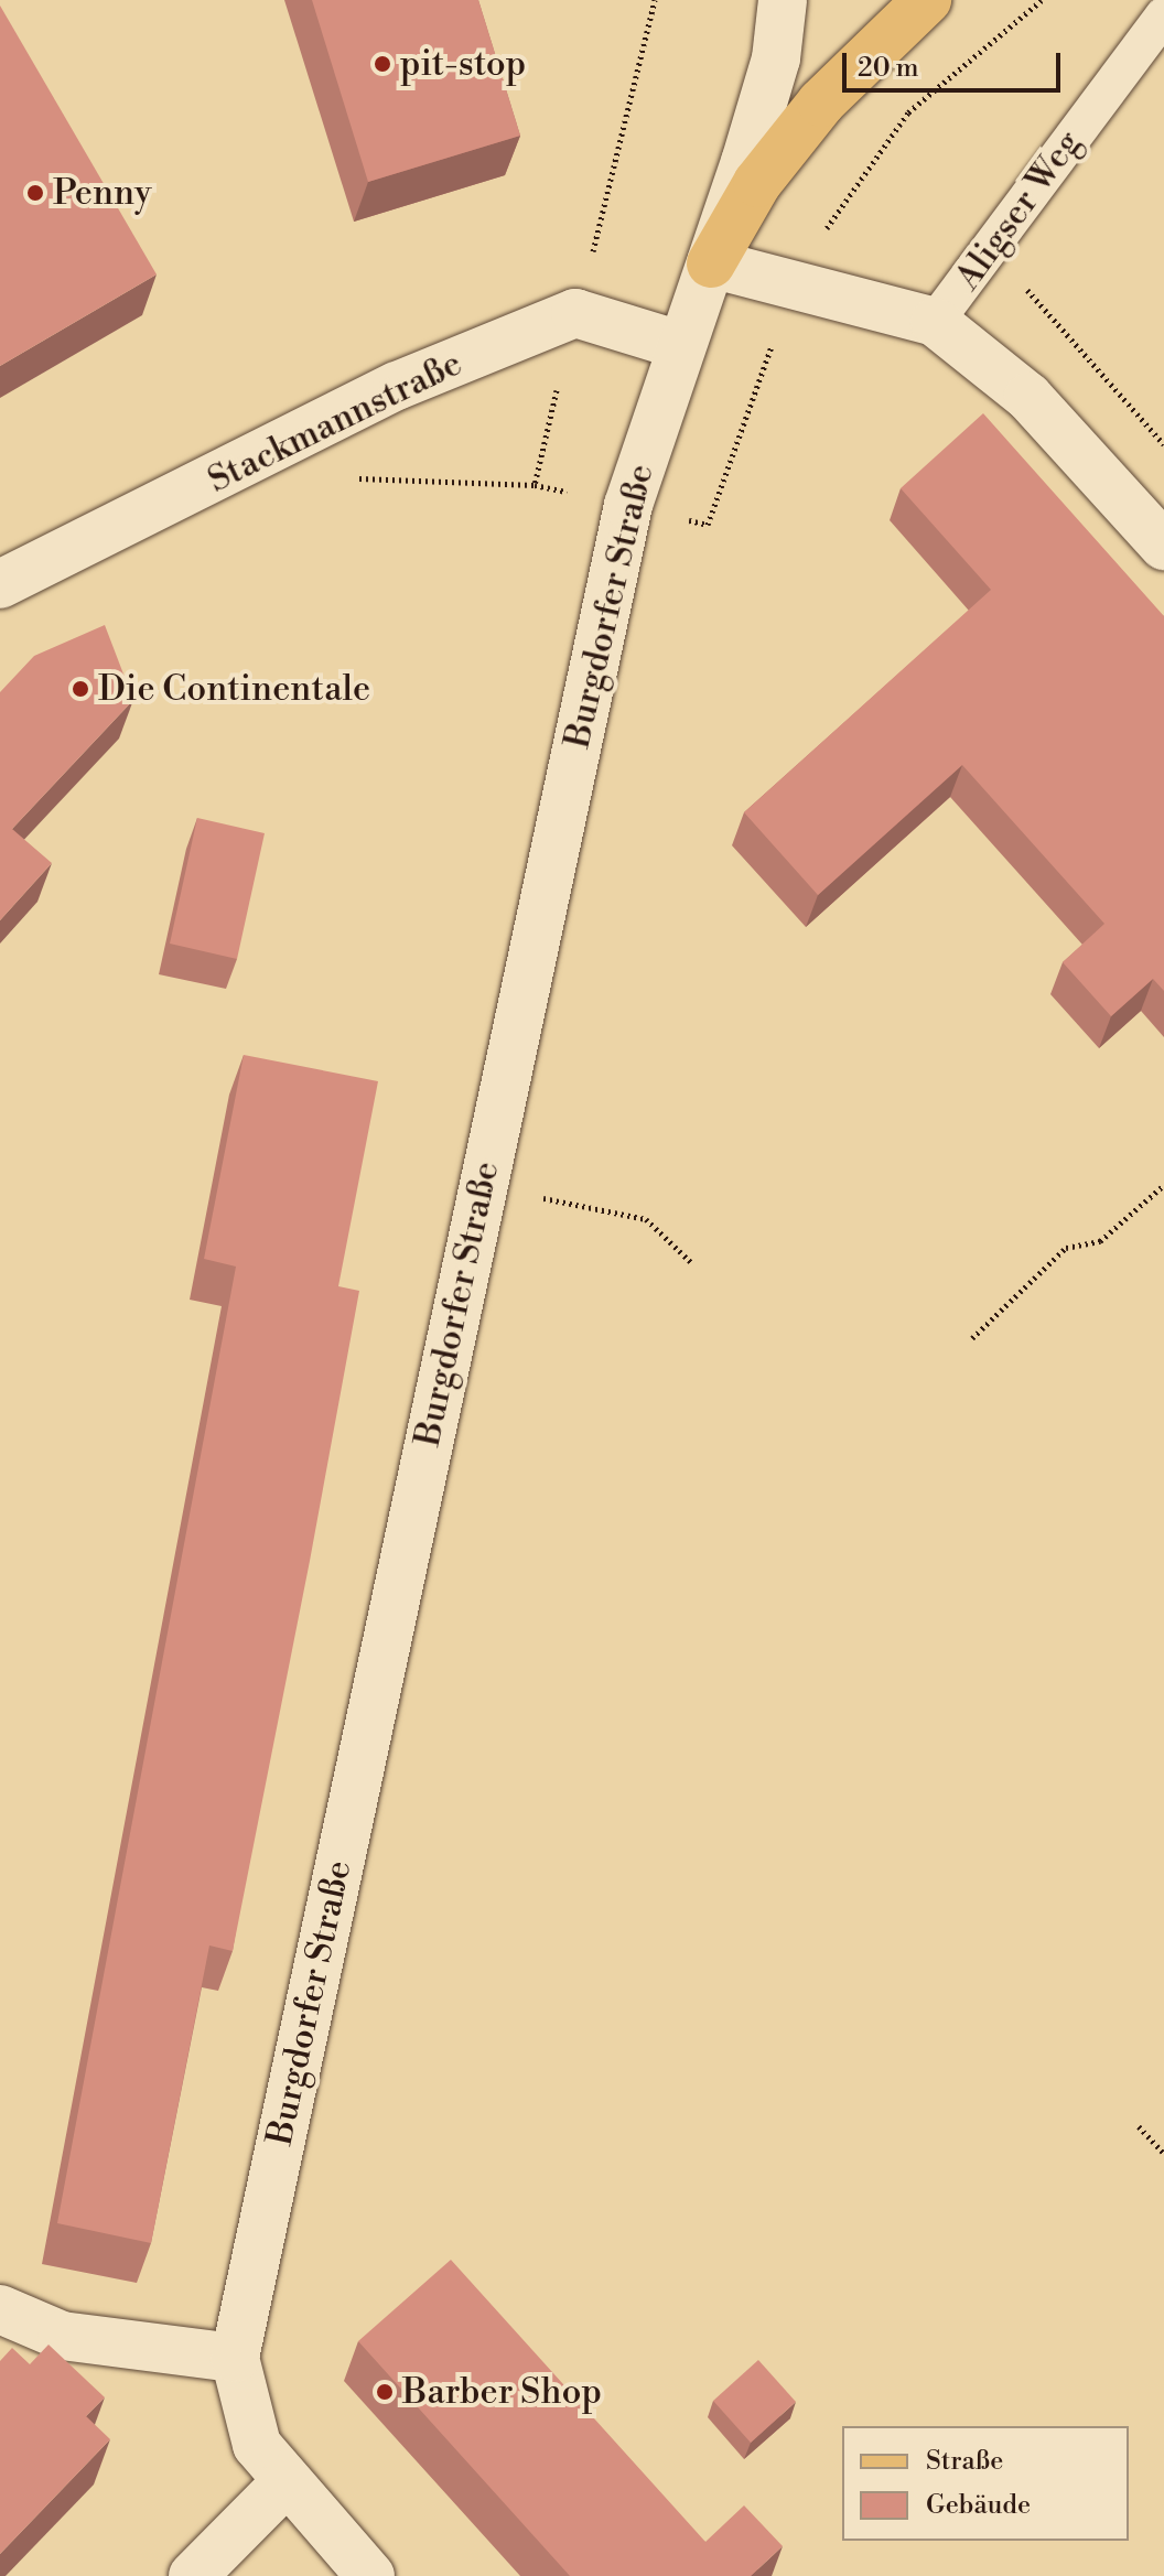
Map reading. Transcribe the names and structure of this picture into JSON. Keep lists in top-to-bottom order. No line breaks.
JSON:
{"streets":{"street":["Stackmannstraße","Burgdorfer Straße"],"lane":["Aligser Weg"]},"crossings":[["Stackmannstraße","Burgdorfer Straße"]],"places":["pit-stop","Penny","Die Continentale","Barber Shop"],"legend":["Straße","Gebäude"],"scale_bar":"20 m"}
